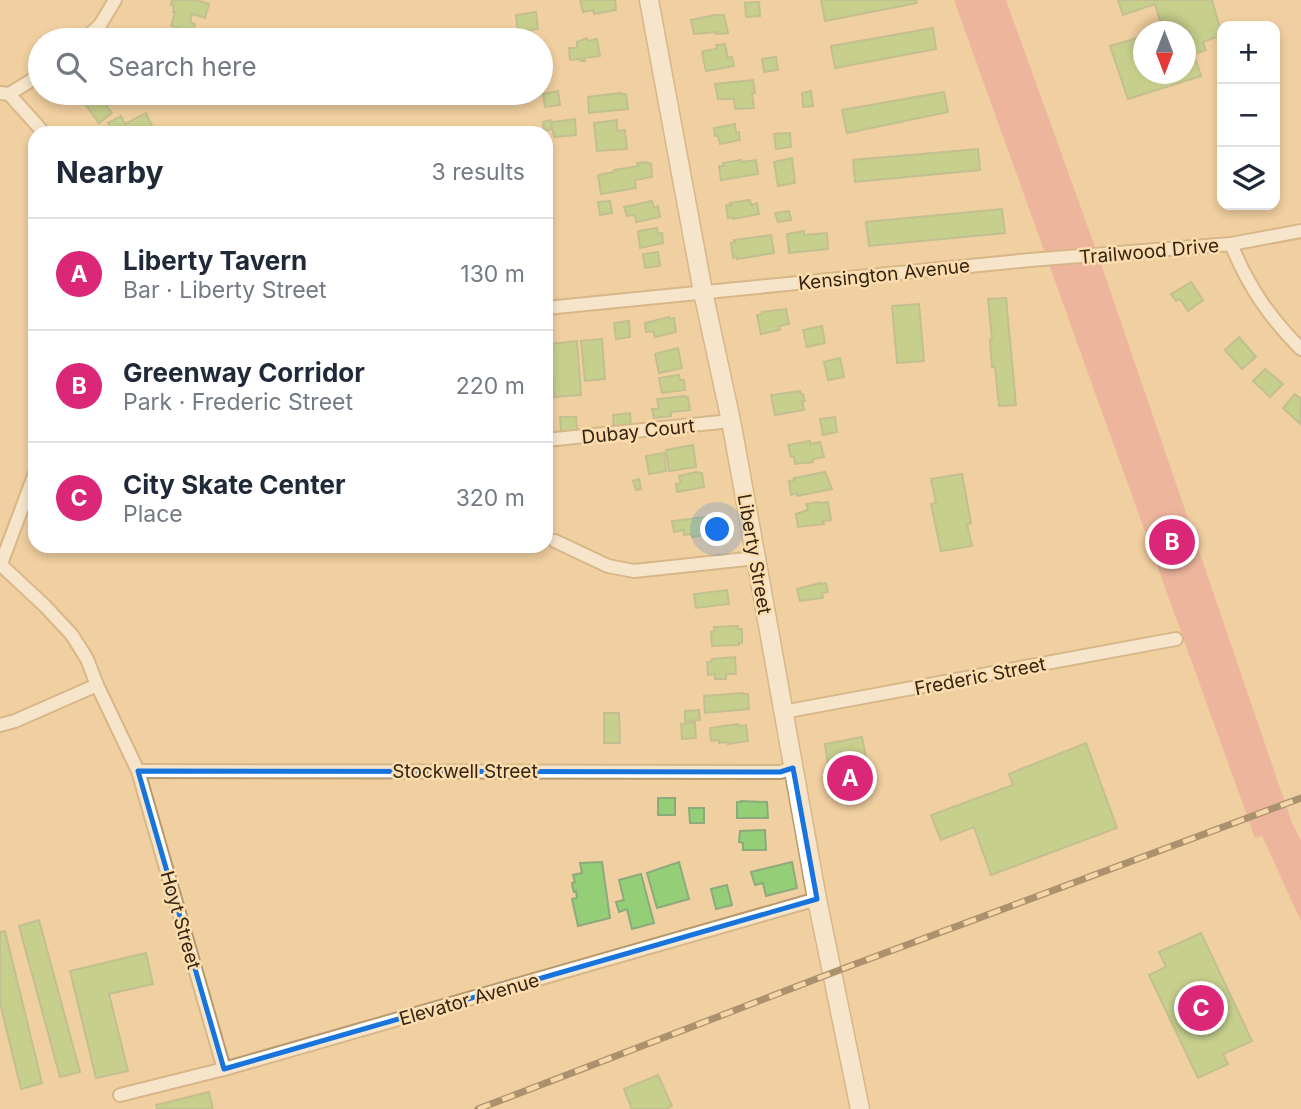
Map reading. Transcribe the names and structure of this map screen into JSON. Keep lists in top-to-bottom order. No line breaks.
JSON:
{"streets":{"street":["Trailwood Drive","Kensington Avenue","Dubay Court","Liberty Street","Frederic Street","Stockwell Street","Hoyt Street","Elevator Avenue"]},"crossings":[["Trailwood Drive","Kensington Avenue"],["Kensington Avenue","Liberty Street"],["Dubay Court","Liberty Street"],["Liberty Street","Frederic Street"],["Liberty Street","Stockwell Street"],["Liberty Street","Elevator Avenue"],["Stockwell Street","Hoyt Street"],["Hoyt Street","Elevator Avenue"]],"north":"bottom","page":{"map_buttons":["+","−"],"search":"Search here","heading":["Nearby","3 results"],"list":[{"mark":"A","name":"Liberty Tavern","note":"Bar · Liberty Street","value":"130 m"},{"mark":"B","name":"Greenway Corridor","note":"Park · Frederic Street","value":"220 m"},{"mark":"C","name":"City Skate Center","note":"Place","value":"320 m"}],"pins":["B","A","C"]}}
